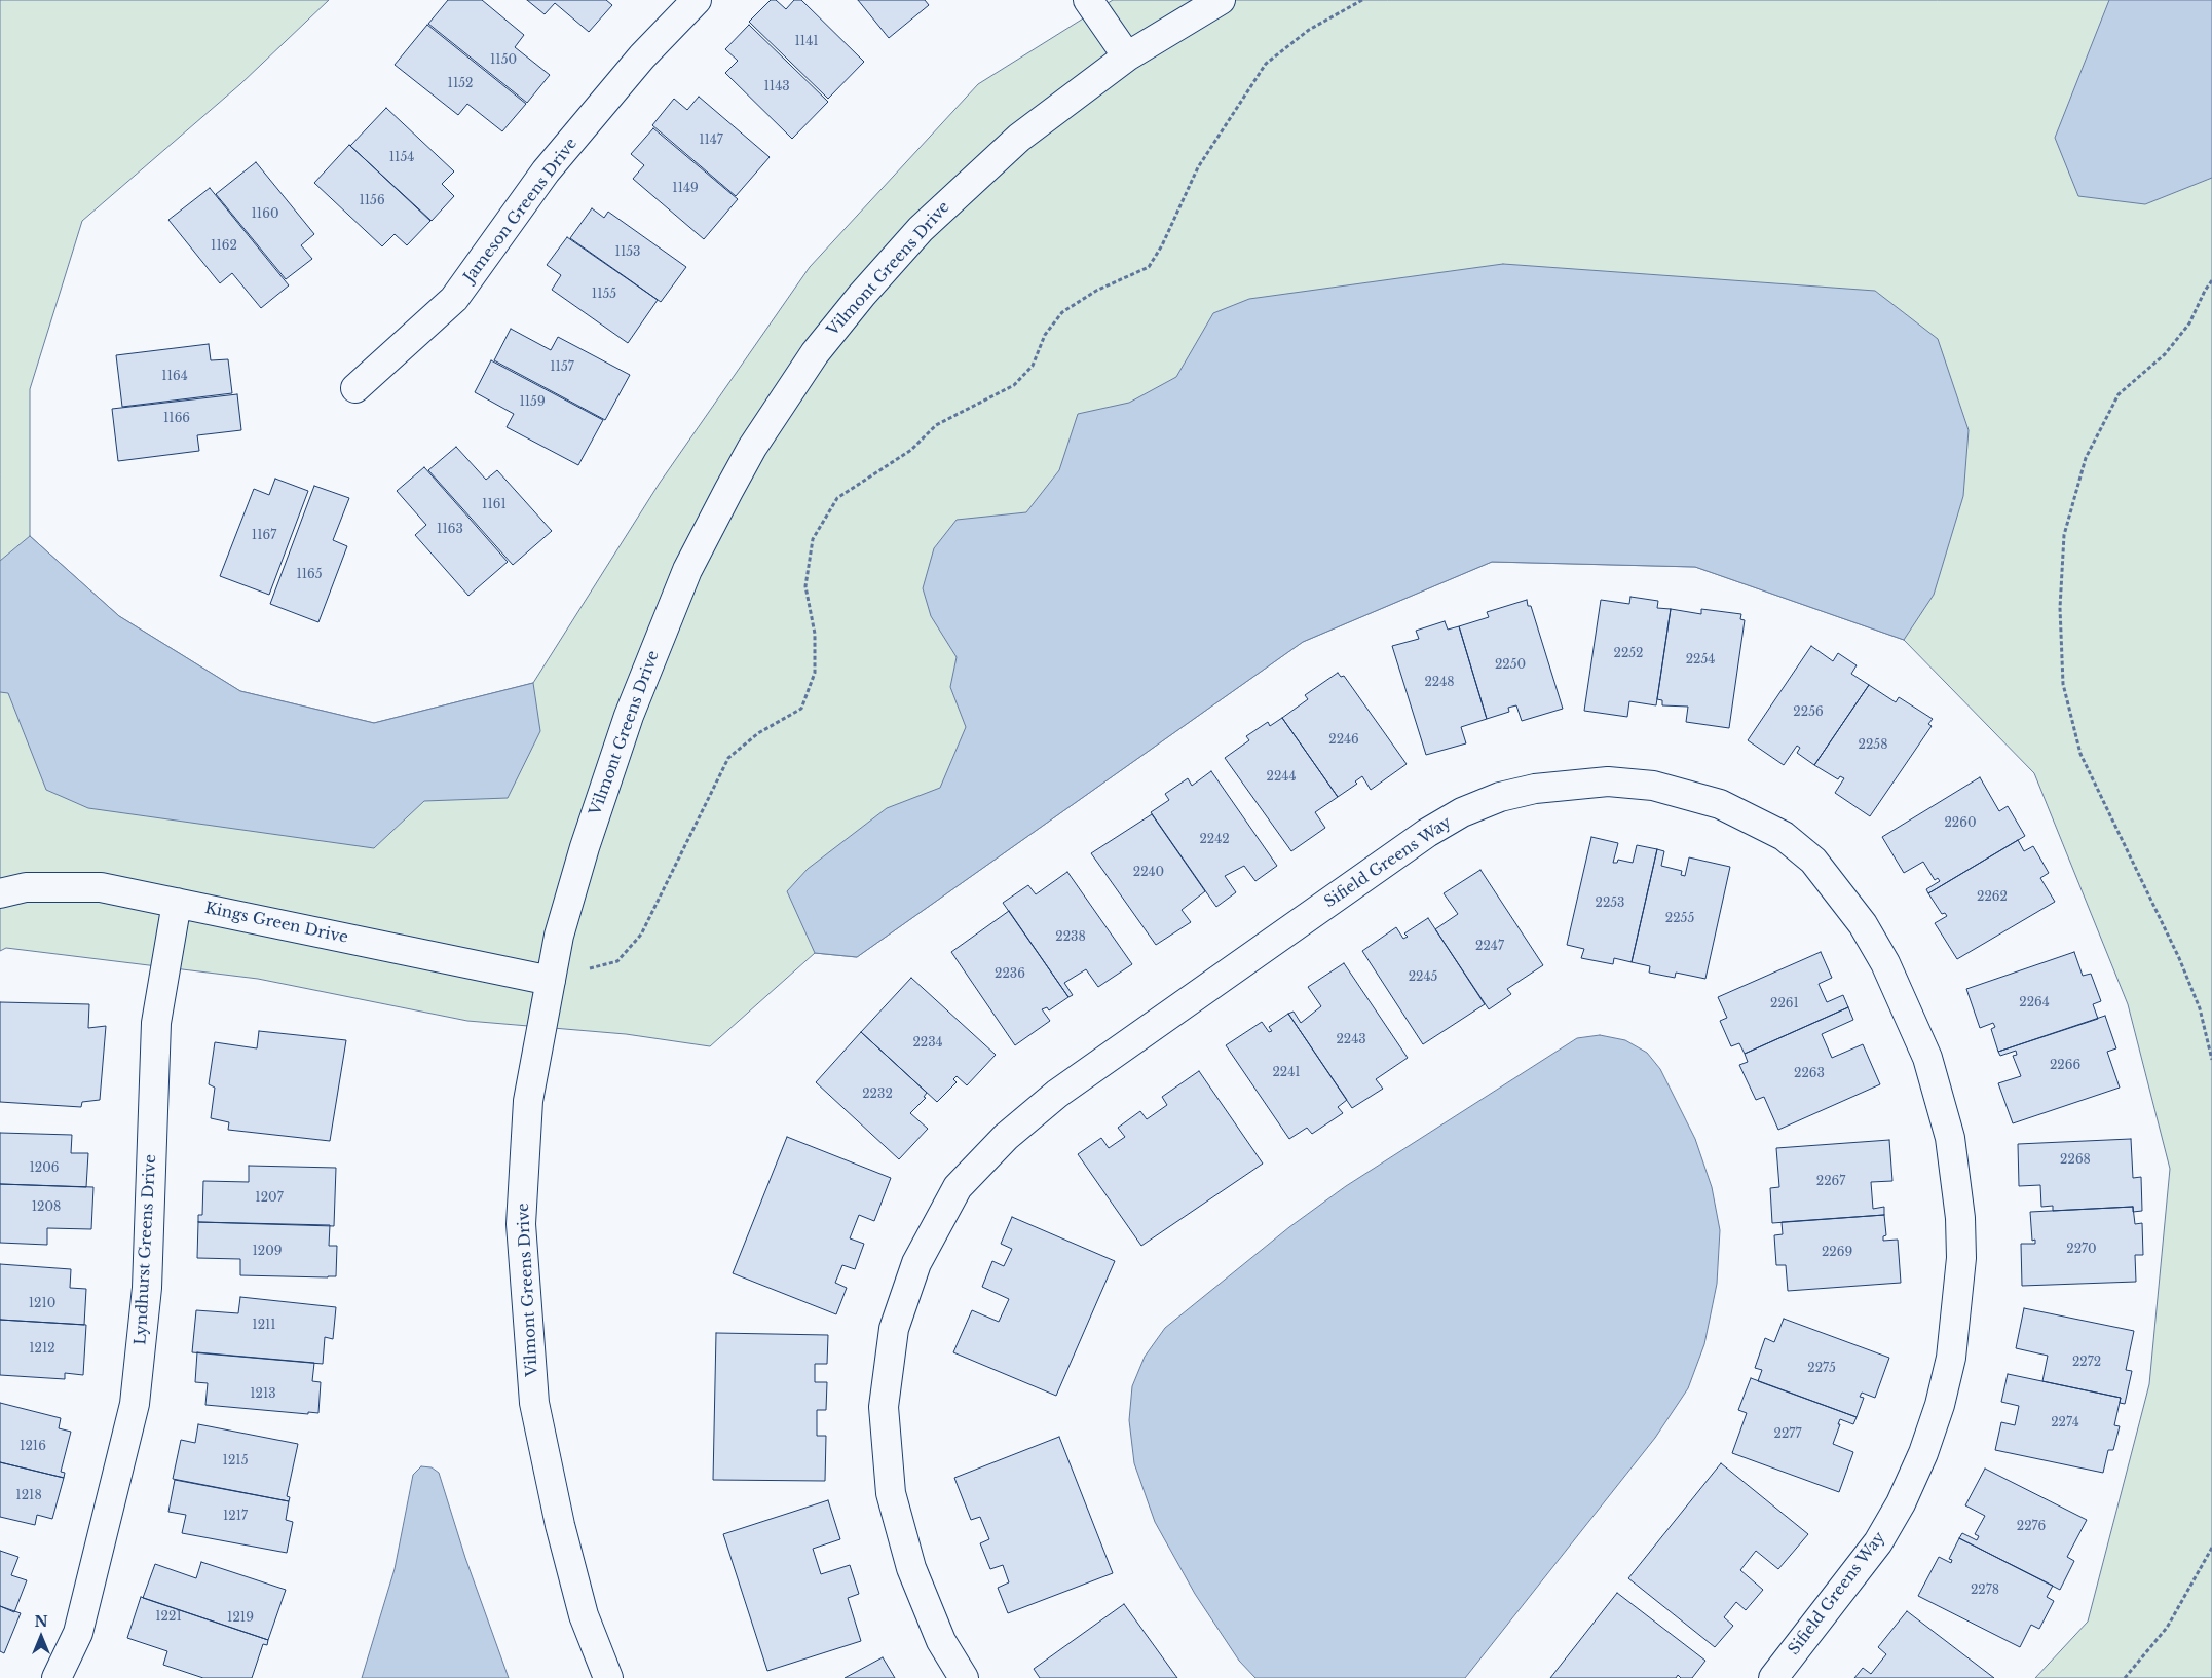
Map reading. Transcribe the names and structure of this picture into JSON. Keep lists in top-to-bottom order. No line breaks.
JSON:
{"streets":{"street":["Jameson Greens Drive","Vilmont Greens Drive","Sifield Greens Way","Kings Green Drive","Lyndhurst Greens Drive"]},"crossings":[["Vilmont Greens Drive","Kings Green Drive"],["Kings Green Drive","Lyndhurst Greens Drive"]],"house_numbers":["1141","1150","1152","1143","1147","1154","1149","1156","1160","1162","1153","1155","1157","1164","1159","1166","1161","1163","1167","1165","2252","2254","2250","2248","2256","2246","2258","2244","2260","2242","2240","2262","2253","2255","2238","2247","2236","2245","2264","2261","2243","2234","2266","2241","2263","2232","2268","1206","2267","1207","1208","2270","1209","2269","1210","1211","1212","2272","2275","1213","2274","2277","1216","1215","1218","1217","2276","2278","1221","1219"],"north":"top"}
